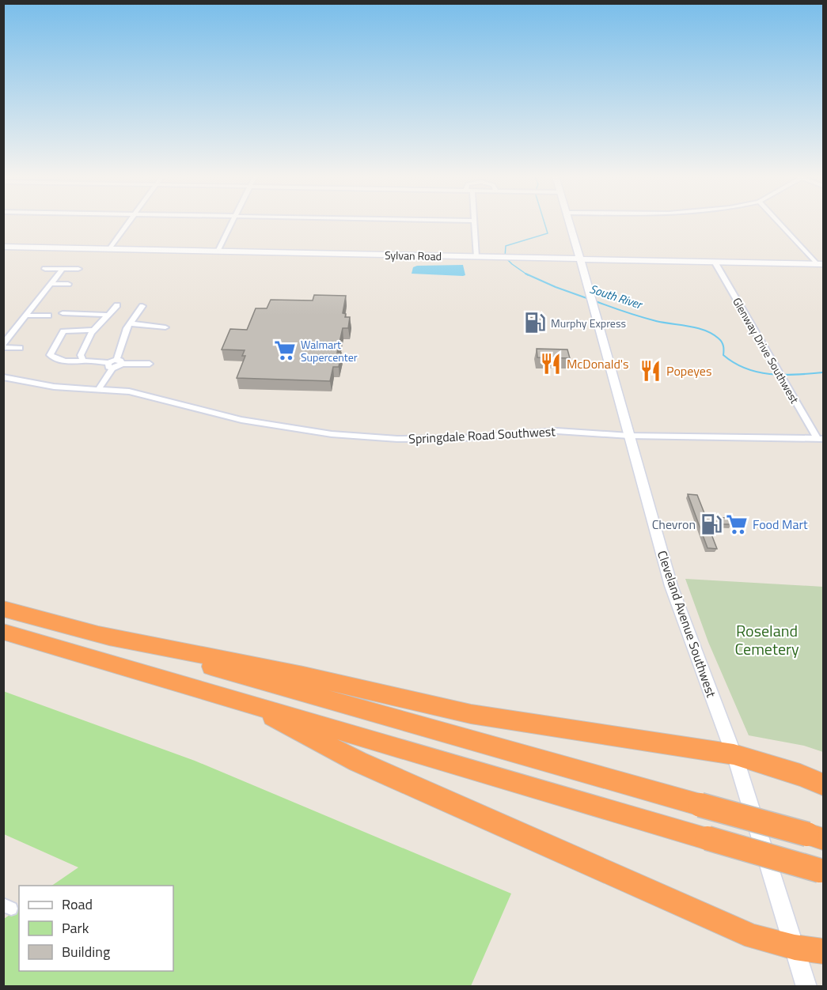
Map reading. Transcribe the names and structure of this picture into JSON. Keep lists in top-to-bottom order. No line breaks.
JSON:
{"streets":{"main road":["Sylvan Road","Cleveland Avenue Southwest"],"street":["Glenway Drive Southwest","Springdale Road Southwest"]},"crossings":[["Sylvan Road","Glenway Drive Southwest"],["Sylvan Road","Cleveland Avenue Southwest"],["Glenway Drive Southwest","Springdale Road Southwest"],["Springdale Road Southwest","Cleveland Avenue Southwest"]],"water":["South River"],"parks":["Roseland Cemetery"],"places":{"fuel station":["Murphy Express","Chevron"],"supermarket":["Walmart Supercenter","Food Mart"],"restaurant":["McDonald's","Popeyes"]},"legend":["Road","Park","Building"]}
